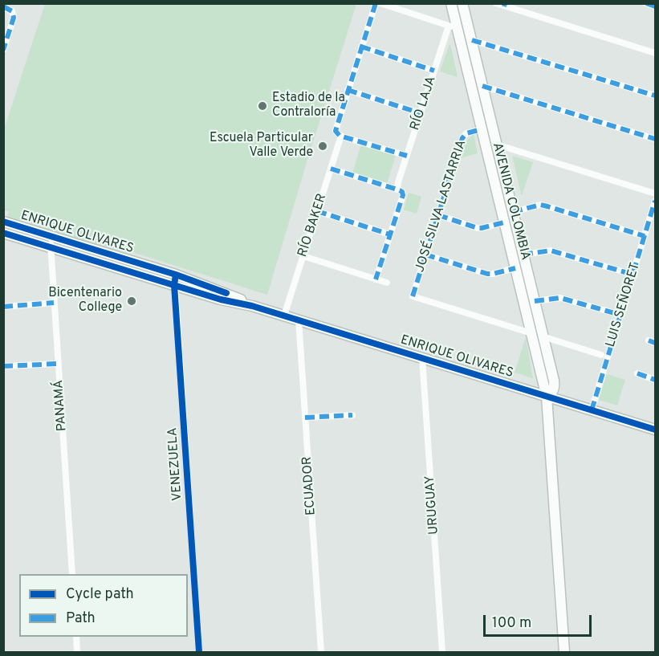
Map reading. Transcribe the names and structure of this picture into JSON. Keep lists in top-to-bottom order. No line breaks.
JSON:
{"streets":{"main road":["AVENIDA COLOMBIA","ENRIQUE OLIVARES"],"street":["RÍO LAJA","JOSÉ SILVA LASTARRIA","RÍO BAKER","LUIS SEÑORET","PANAMÁ","VENEZUELA","ECUADOR","URUGUAY"]},"crossings":[["RÍO LAJA","AVENIDA COLOMBIA"],["AVENIDA COLOMBIA","JOSÉ SILVA LASTARRIA"],["AVENIDA COLOMBIA","ENRIQUE OLIVARES"],["RÍO BAKER","ENRIQUE OLIVARES"],["ENRIQUE OLIVARES","LUIS SEÑORET"],["ENRIQUE OLIVARES","PANAMÁ"],["ENRIQUE OLIVARES","VENEZUELA"],["ENRIQUE OLIVARES","ECUADOR"],["ENRIQUE OLIVARES","URUGUAY"]],"places":["Estadio de la Contraloría","Escuela Particular Valle Verde","Bicentenario College"],"legend":["Cycle path","Path"],"scale_bar":"100 m"}
